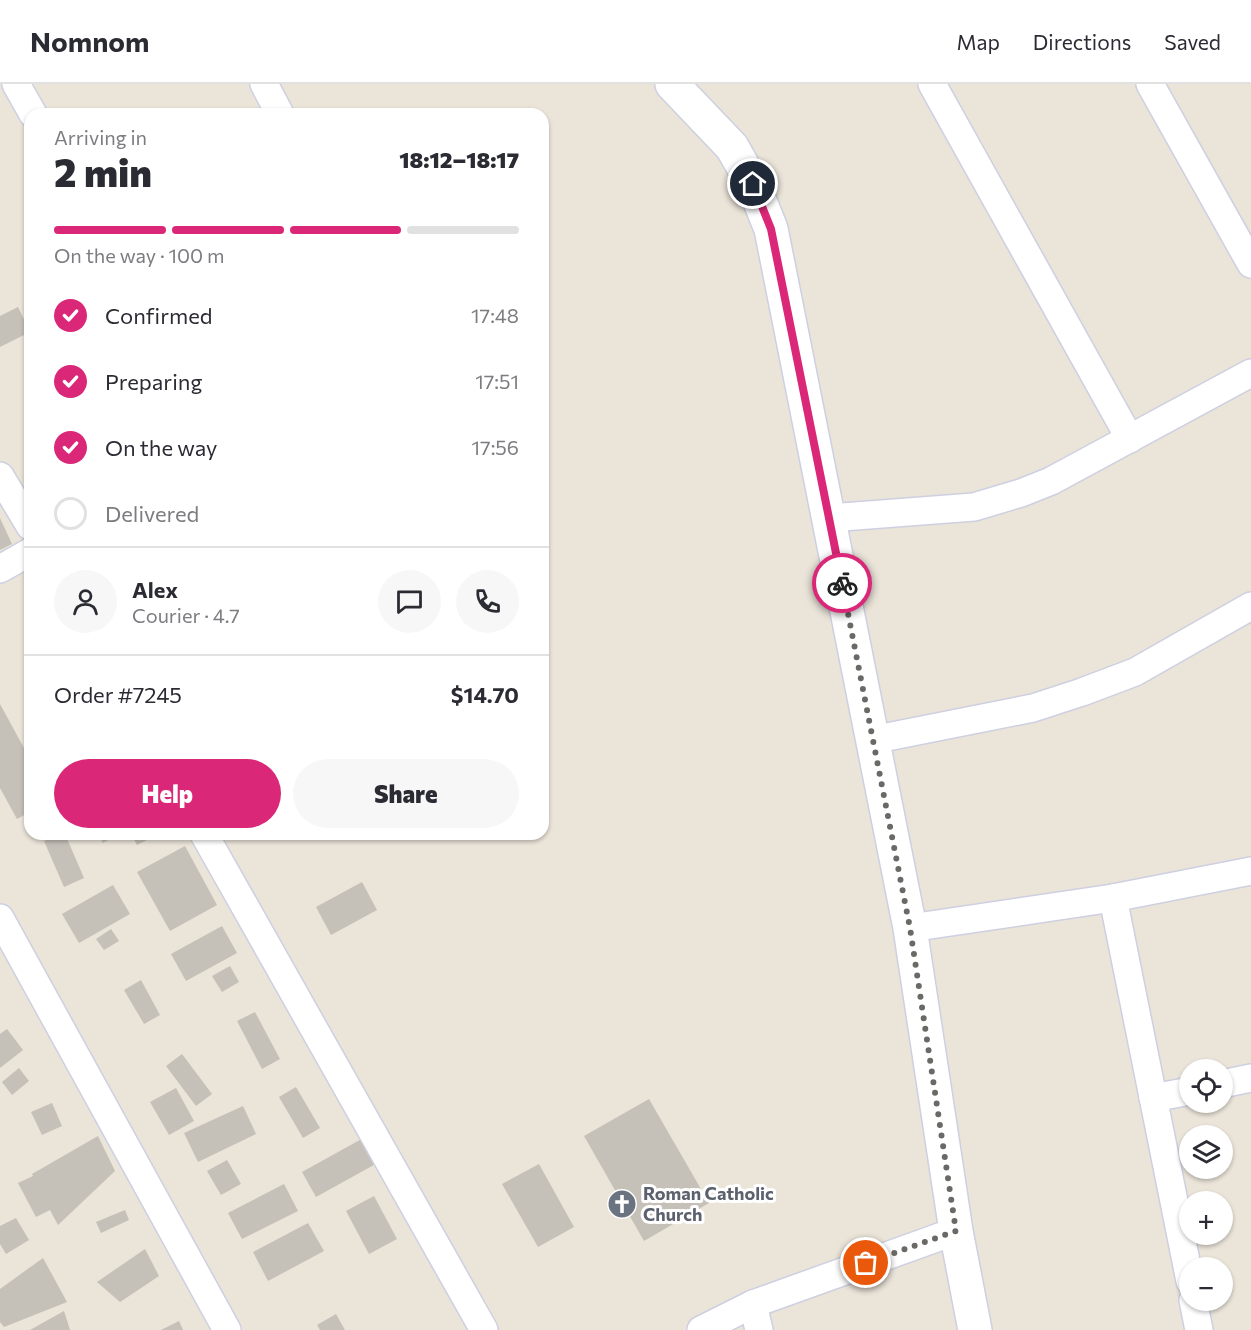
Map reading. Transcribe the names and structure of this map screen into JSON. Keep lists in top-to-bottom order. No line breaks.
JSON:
{"places":{"church":["Roman Catholic Church"]},"page":{"header":"Nomnom","nav":["Map","Directions","Saved"],"heading":["2 min","Arriving in","18:12–18:17"],"panel":["Alex","Courier · 4.7","Order #7245","$14.70"],"bar":"On the way · 100 m","list":[["Confirmed","17:48"],["Preparing","17:51"],["On the way","17:56"],"Delivered"],"buttons":["Help","Share"],"map_buttons":["+","−"]}}
